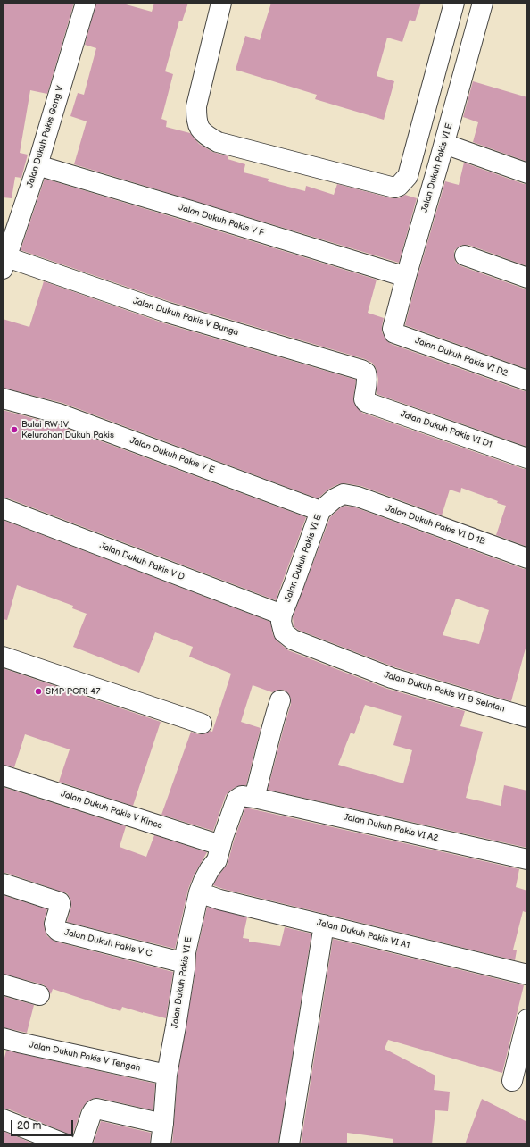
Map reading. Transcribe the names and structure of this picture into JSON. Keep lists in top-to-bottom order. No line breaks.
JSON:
{"streets":{"street":["Jalan Dukuh Pakis Gang V","Jalan Dukuh Pakis VI E","Jalan Dukuh Pakis V F","Jalan Dukuh Pakis V Bunga","Jalan Dukuh Pakis VI D2","Jalan Dukuh Pakis VI D1","Jalan Dukuh Pakis V E","Jalan Dukuh Pakis VI D 1B","Jalan Dukuh Pakis V D","Jalan Dukuh Pakis VI B Selatan","Jalan Dukuh Pakis V Kinco","Jalan Dukuh Pakis VI A2","Jalan Dukuh Pakis VI A1","Jalan Dukuh Pakis V C","Jalan Dukuh Pakis V Tengah"]},"crossings":[["Jalan Dukuh Pakis Gang V","Jalan Dukuh Pakis V F"],["Jalan Dukuh Pakis Gang V","Jalan Dukuh Pakis V Bunga"],["Jalan Dukuh Pakis VI E","Jalan Dukuh Pakis V F"],["Jalan Dukuh Pakis VI E","Jalan Dukuh Pakis VI D2"],["Jalan Dukuh Pakis VI E","Jalan Dukuh Pakis V E"],["Jalan Dukuh Pakis VI E","Jalan Dukuh Pakis VI D 1B"],["Jalan Dukuh Pakis VI E","Jalan Dukuh Pakis V D"],["Jalan Dukuh Pakis VI E","Jalan Dukuh Pakis VI B Selatan"],["Jalan Dukuh Pakis VI E","Jalan Dukuh Pakis V Kinco"],["Jalan Dukuh Pakis VI E","Jalan Dukuh Pakis VI A2"],["Jalan Dukuh Pakis VI E","Jalan Dukuh Pakis VI A1"],["Jalan Dukuh Pakis VI E","Jalan Dukuh Pakis V C"],["Jalan Dukuh Pakis VI E","Jalan Dukuh Pakis V Tengah"],["Jalan Dukuh Pakis V Bunga","Jalan Dukuh Pakis VI D1"],["Jalan Dukuh Pakis V D","Jalan Dukuh Pakis VI B Selatan"]],"places":["Balai RW IV Kelurahan Dukuh Pakis","SMP PGRI 47"],"scale_bar":"20 m"}
